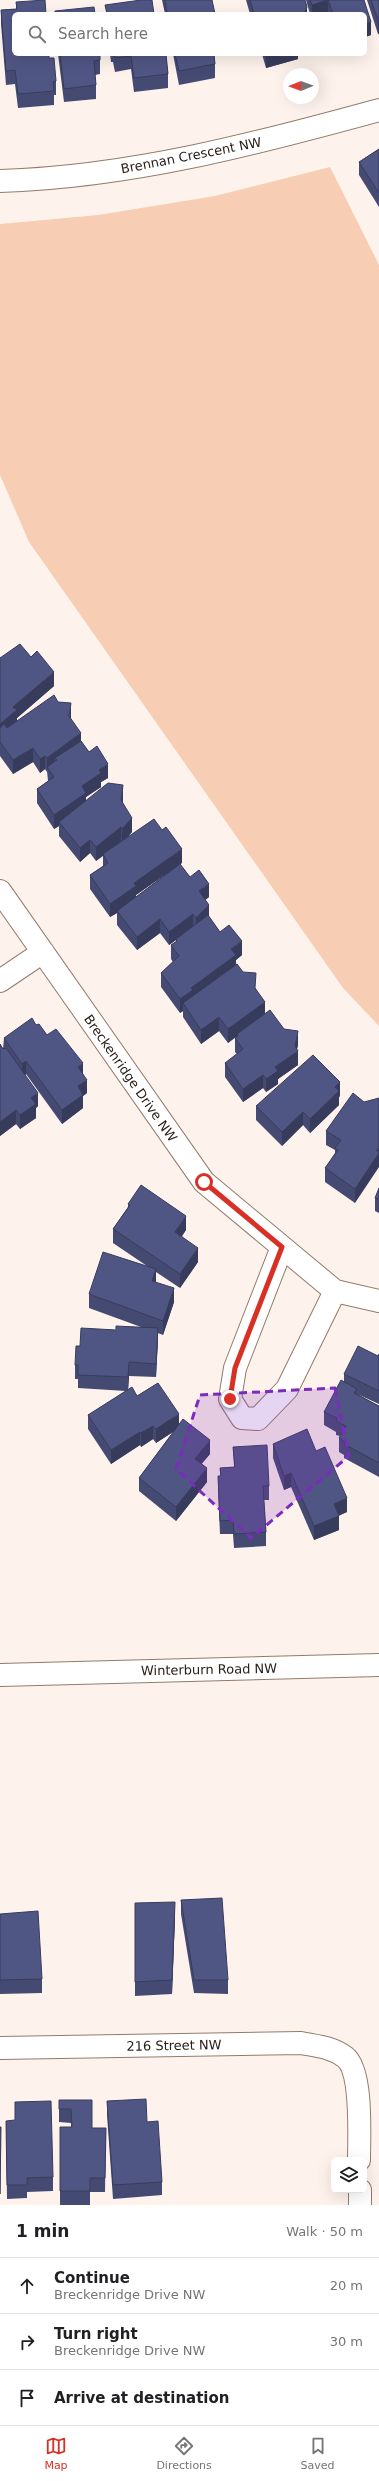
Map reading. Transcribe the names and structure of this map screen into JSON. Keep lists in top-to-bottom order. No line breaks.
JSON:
{"streets":{"street":["Brennan Crescent NW","Breckenridge Drive NW","Winterburn Road NW","216 Street NW"]},"north":"left","page":{"search":"Search here","heading":["1 min","Walk · 50 m"],"list":[["Continue","Breckenridge Drive NW","20 m"],["Turn right","Breckenridge Drive NW","30 m"],"Arrive at destination"],"nav":["Map","Directions","Saved"]}}
